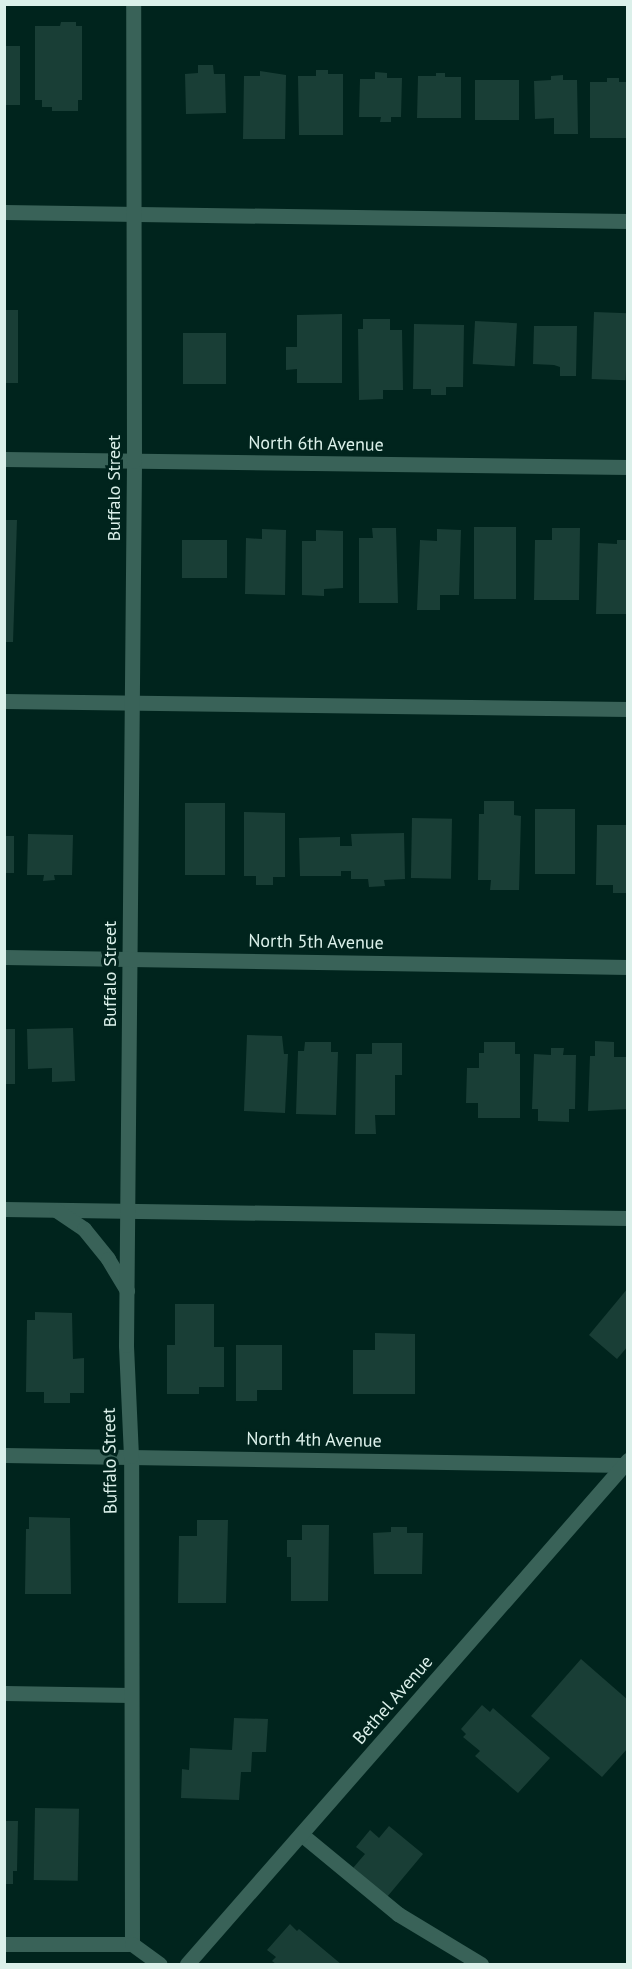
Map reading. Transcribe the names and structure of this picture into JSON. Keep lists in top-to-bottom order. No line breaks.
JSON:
{"streets":{"street":["North 6th Avenue","Buffalo Street","North 5th Avenue","North 4th Avenue","Bethel Avenue"]},"crossings":[["North 6th Avenue","Buffalo Street"],["Buffalo Street","North 5th Avenue"],["Buffalo Street","North 4th Avenue"],["North 4th Avenue","Bethel Avenue"]]}
